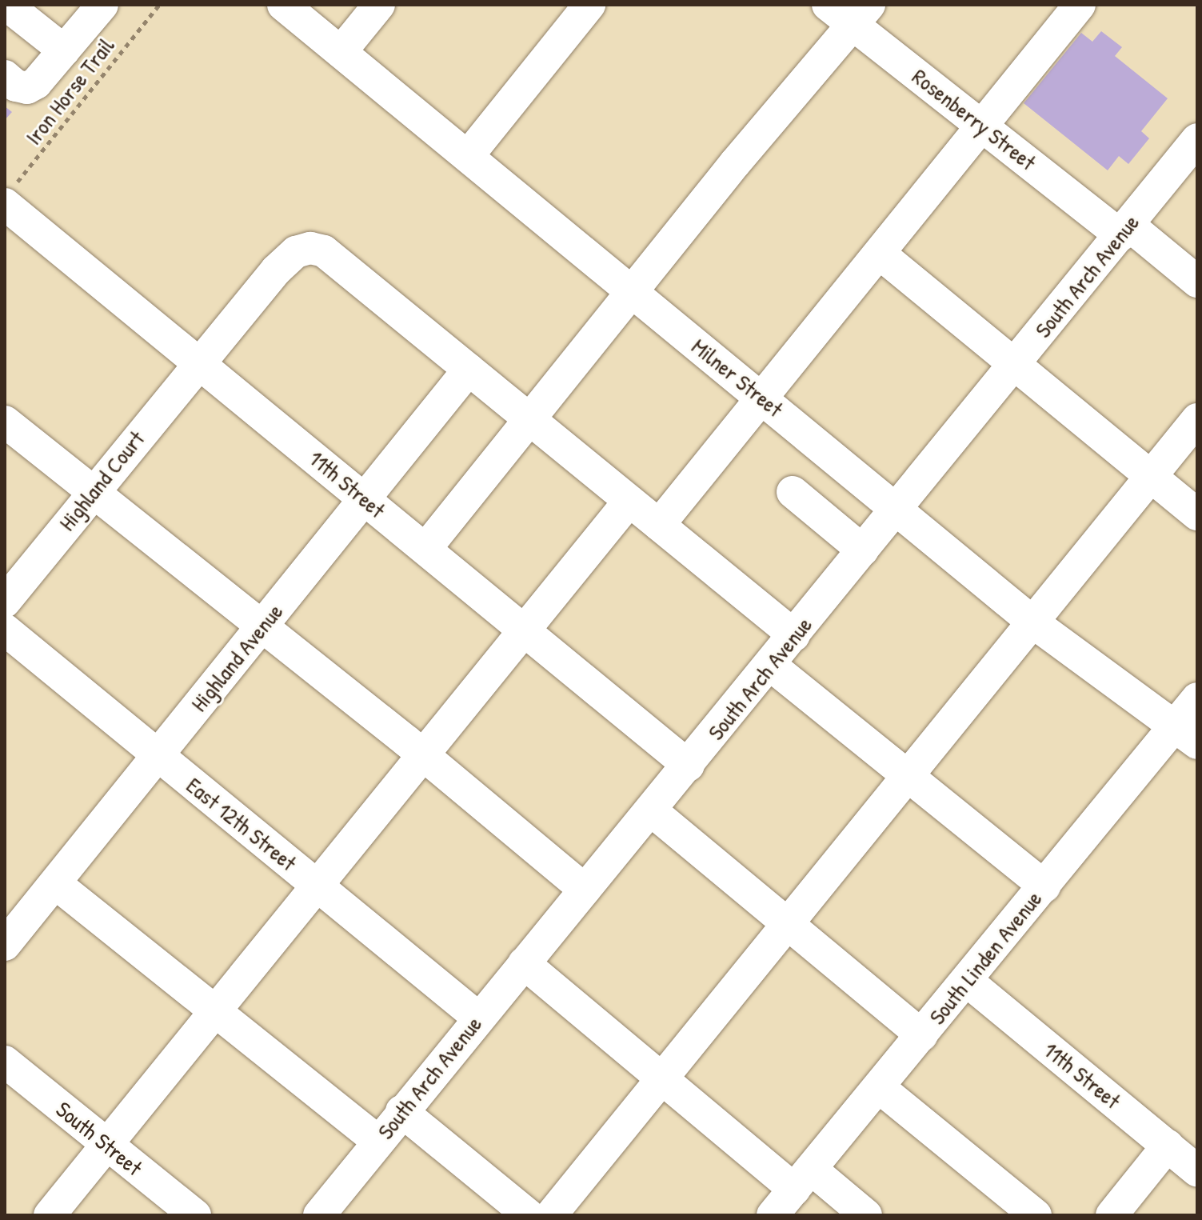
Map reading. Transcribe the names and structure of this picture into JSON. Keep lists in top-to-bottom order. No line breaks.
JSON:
{"streets":{"street":["Rosenberry Street","South Arch Avenue","Milner Street","Highland Court","11th Street","Highland Avenue","East 12th Street","South Linden Avenue","South Street"],"path":["Iron Horse Trail"]},"crossings":[["Iron Horse Trail","11th Street"],["Rosenberry Street","South Arch Avenue"],["South Arch Avenue","Milner Street"],["South Arch Avenue","Highland Court"],["South Arch Avenue","11th Street"],["South Arch Avenue","East 12th Street"],["Milner Street","South Linden Avenue"],["Highland Court","11th Street"],["Highland Court","Highland Avenue"],["11th Street","Highland Avenue"],["11th Street","South Linden Avenue"],["Highland Avenue","East 12th Street"]]}
